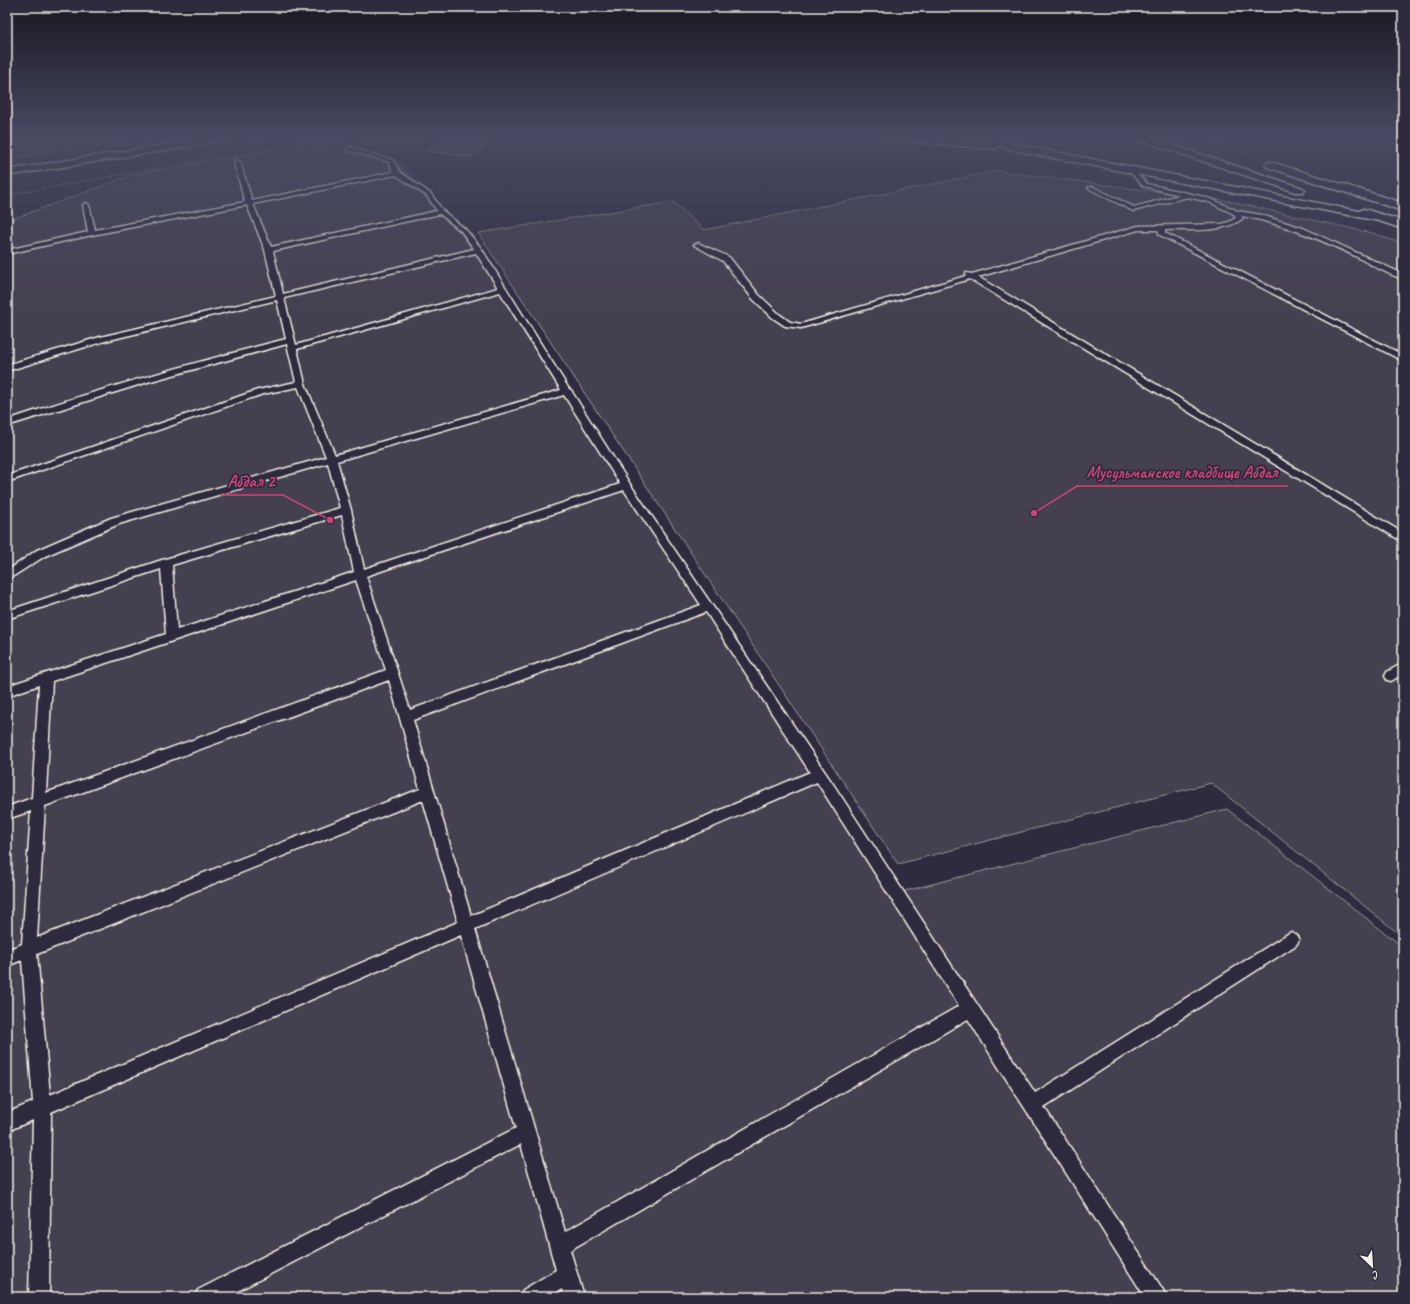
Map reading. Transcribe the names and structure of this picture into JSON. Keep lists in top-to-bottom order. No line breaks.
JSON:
{"places":["Мусульманское кладбище Абдал","Абдал 2"],"north":"bottom right"}
